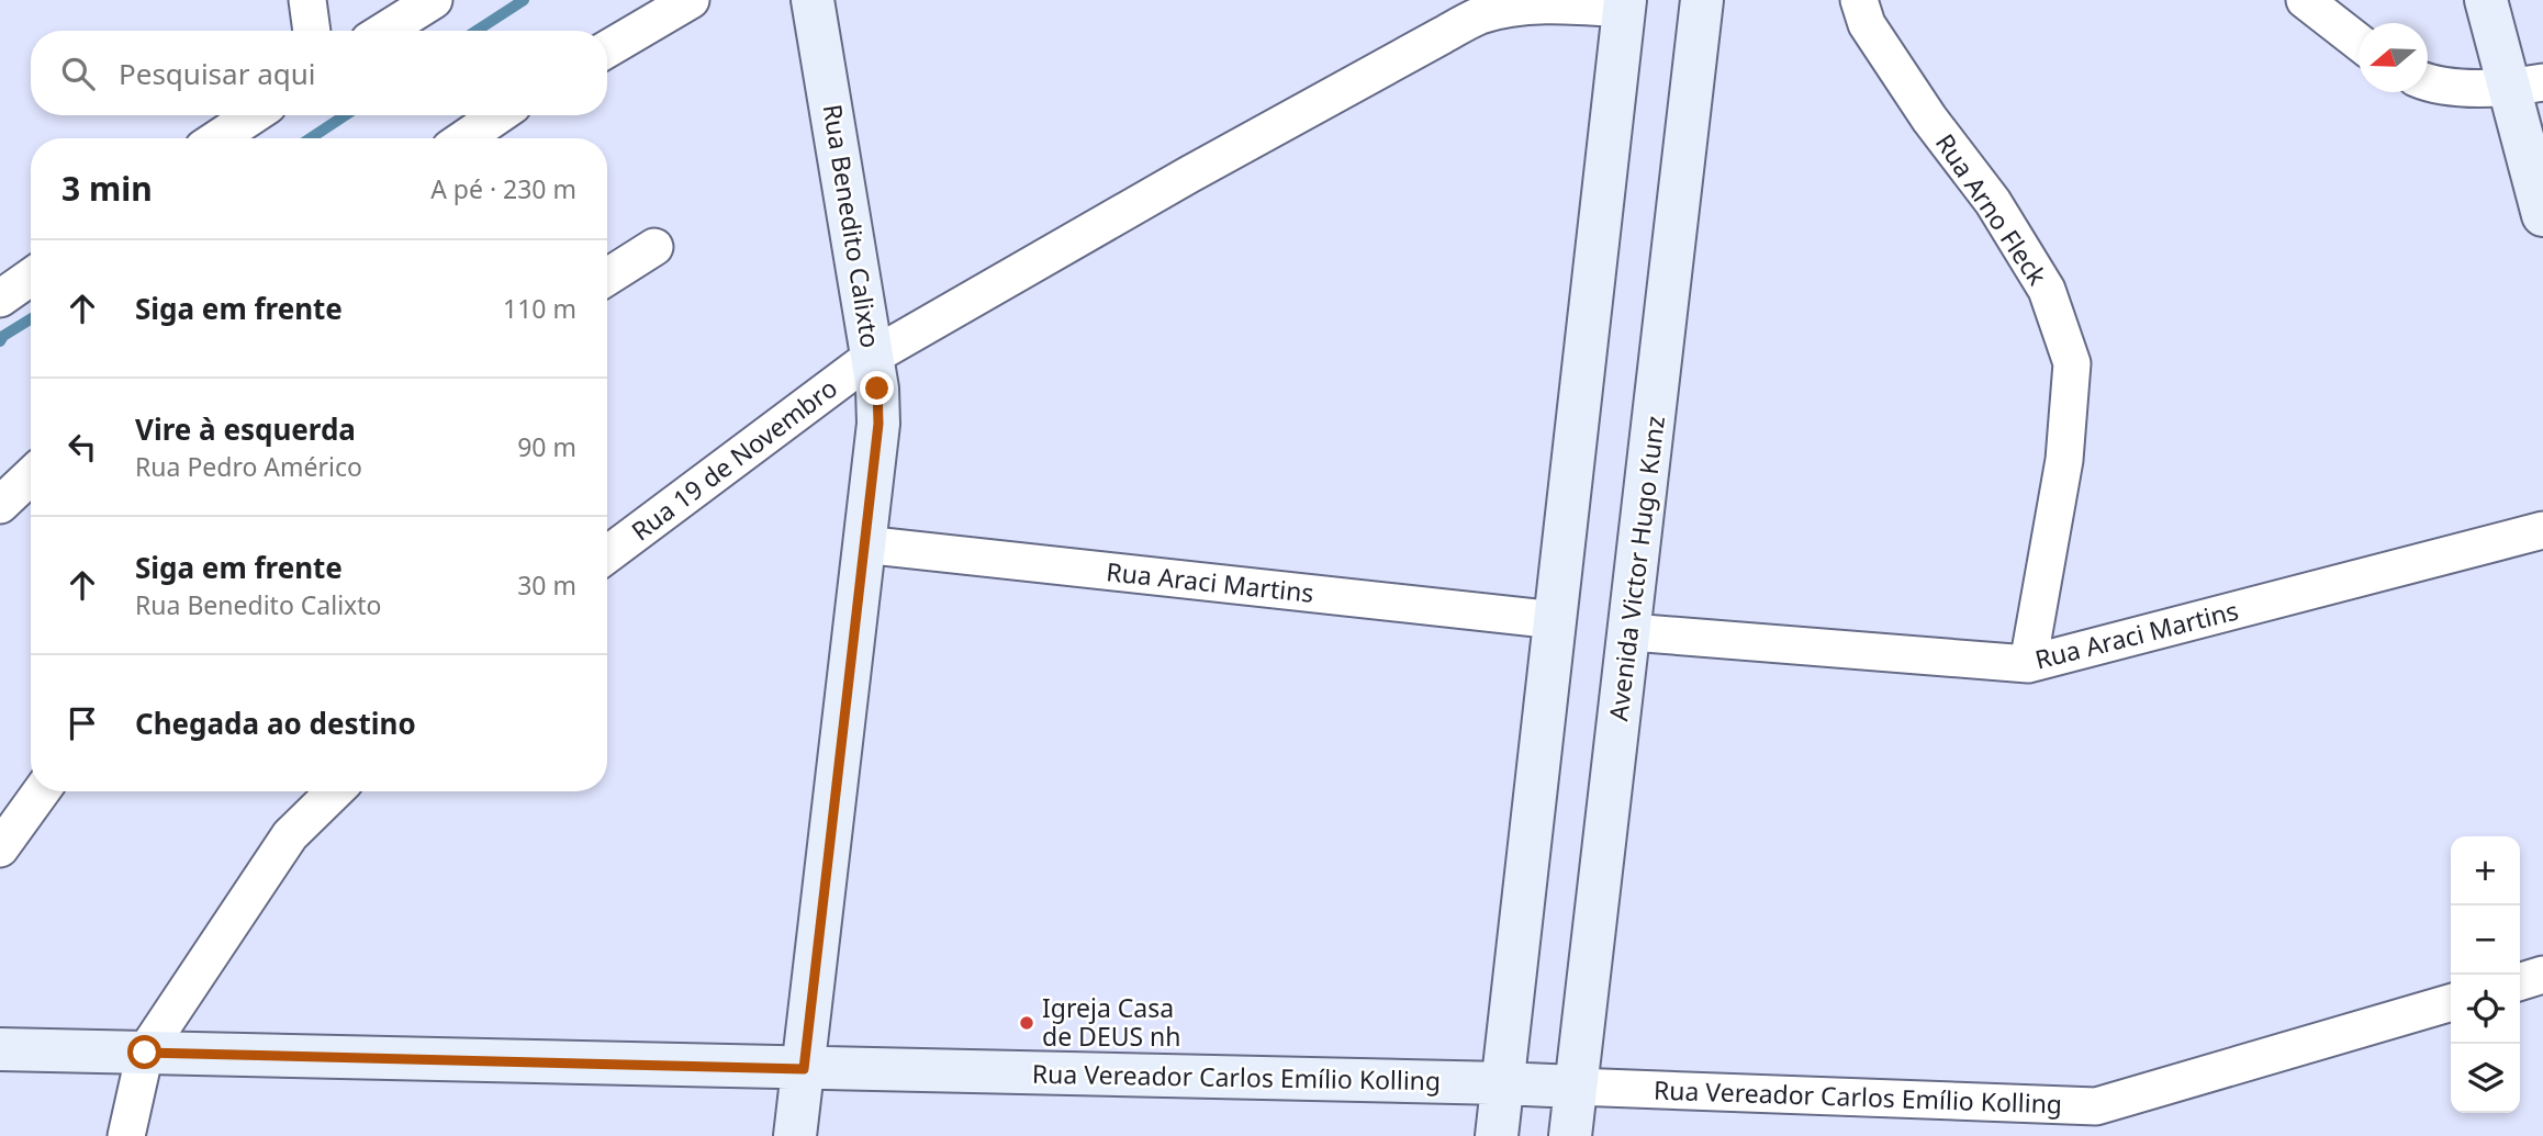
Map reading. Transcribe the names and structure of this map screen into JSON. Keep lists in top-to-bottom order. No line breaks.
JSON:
{"streets":{"street":["Rua Arno Fleck","Rua Benedito Calixto","Rua 19 de Novembro","Avenida Victor Hugo Kunz","Rua Araci Martins","Rua Vereador Carlos Emílio Kolling"]},"crossings":[["Rua Arno Fleck","Rua Araci Martins"],["Rua Benedito Calixto","Rua 19 de Novembro"],["Rua Benedito Calixto","Rua Araci Martins"],["Rua Benedito Calixto","Rua Vereador Carlos Emílio Kolling"],["Avenida Victor Hugo Kunz","Rua Araci Martins"],["Avenida Victor Hugo Kunz","Rua Vereador Carlos Emílio Kolling"]],"places":["Igreja Casa de DEUS nh"],"north":"left","page":{"search":"Pesquisar aqui","heading":["3 min","A pé · 230 m"],"list":[["Siga em frente","110 m"],["Vire à esquerda","Rua Pedro Américo","90 m"],["Siga em frente","Rua Benedito Calixto","30 m"],"Chegada ao destino"],"map_buttons":["+","−"]}}
